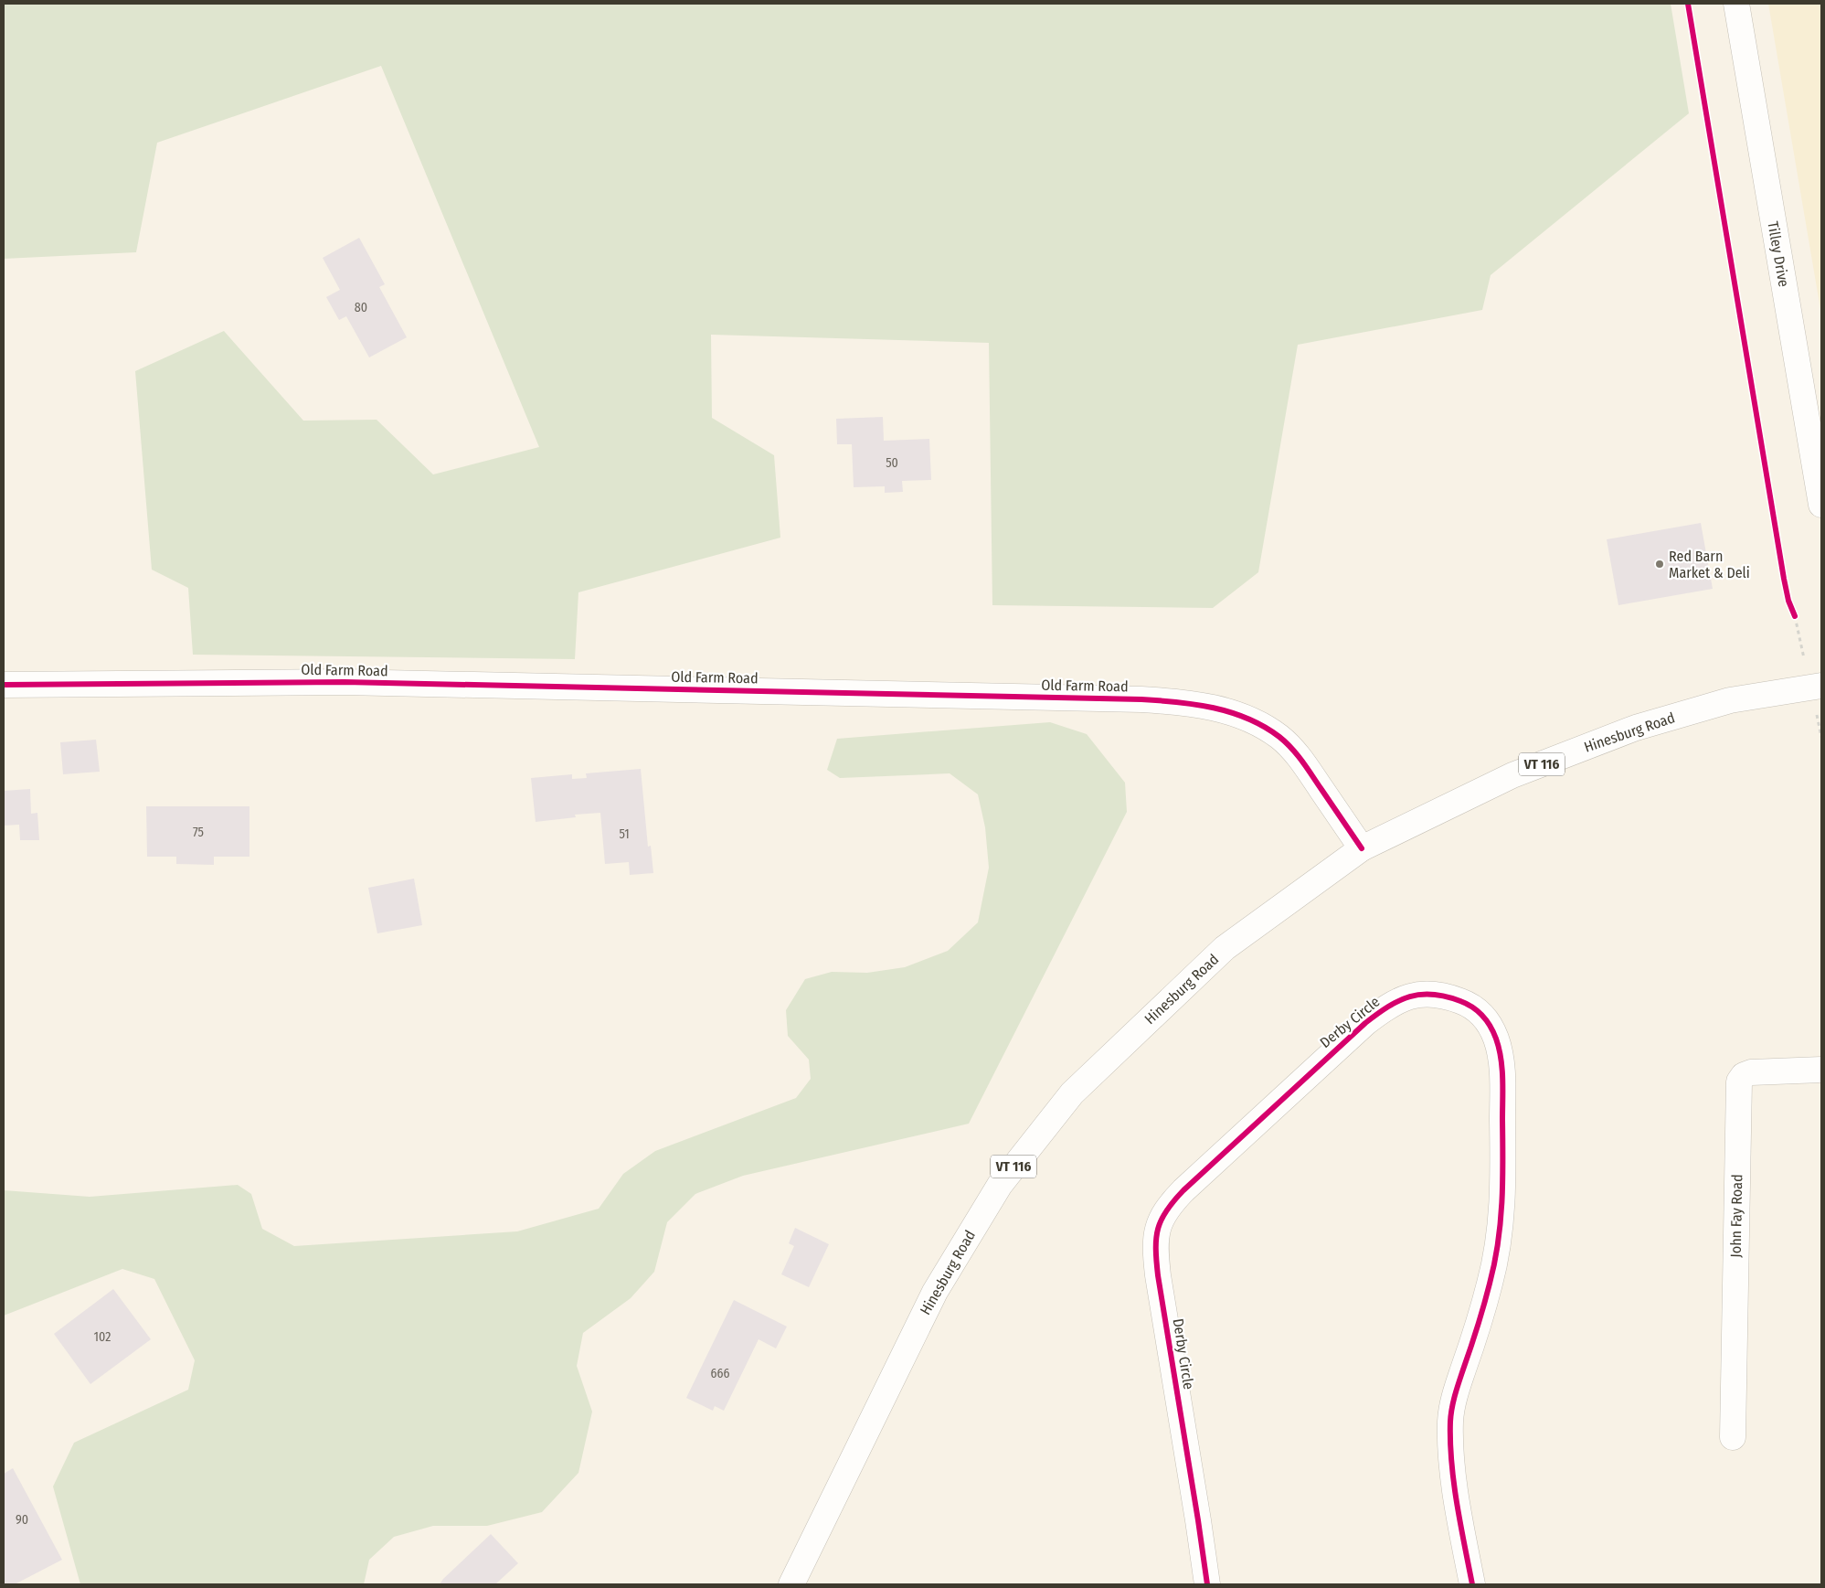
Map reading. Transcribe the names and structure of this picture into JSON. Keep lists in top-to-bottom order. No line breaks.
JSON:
{"streets":{"street":["Tilley Drive","Old Farm Road","Hinesburg Road","VT 116","Derby Circle","John Fay Road"]},"crossings":[["Old Farm Road","Hinesburg Road"]],"places":["Red Barn Market & Deli"],"house_numbers":["80","50","75","51","102","666","90"]}
